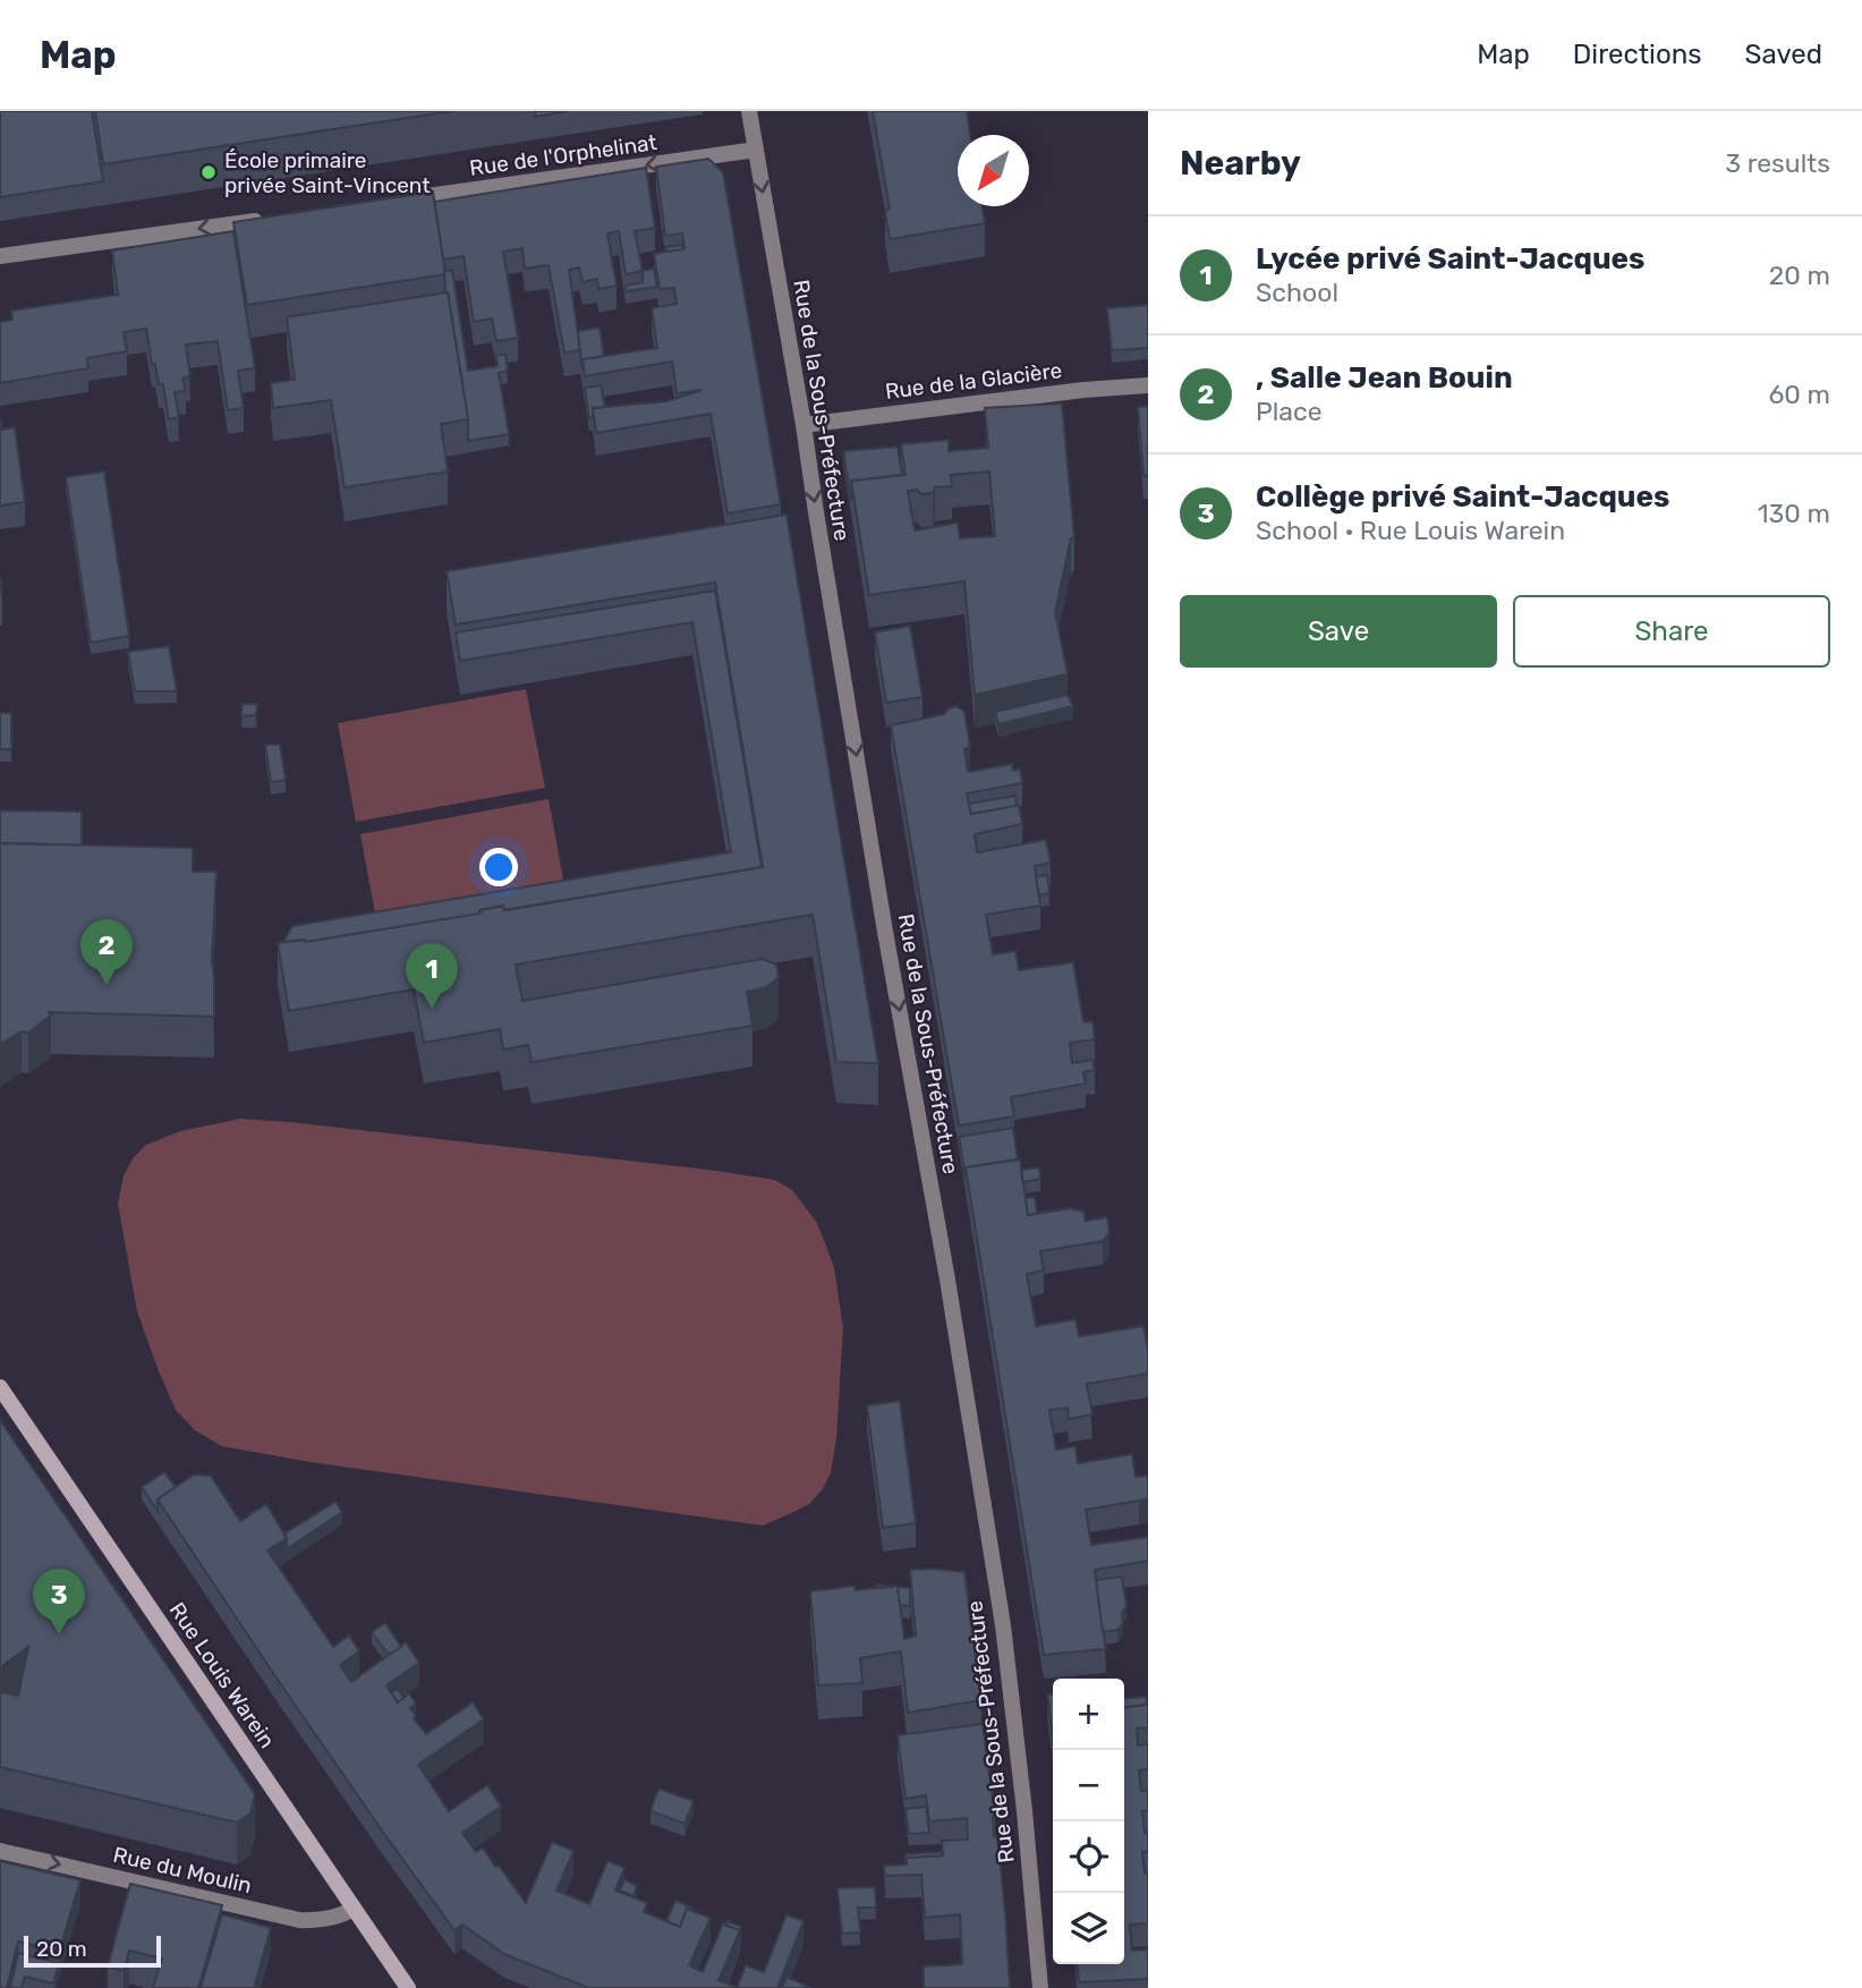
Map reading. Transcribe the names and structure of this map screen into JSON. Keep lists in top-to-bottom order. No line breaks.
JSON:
{"streets":{"main road":["Rue Louis Warein"],"street":["Rue de l'Orphelinat","Rue de la Glacière","Rue de la Sous-Préfecture","Rue du Moulin"]},"crossings":[["Rue de l'Orphelinat","Rue de la Sous-Préfecture"],["Rue de la Glacière","Rue de la Sous-Préfecture"],["Rue Louis Warein","Rue du Moulin"]],"one_way":["Rue de l'Orphelinat","Rue de la Sous-Préfecture","Rue du Moulin"],"places":["École primaire privée Saint-Vincent"],"scale_bar":"20 m","north":"bottom left","page":{"header":"Map","nav":["Map","Directions","Saved"],"heading":["Nearby","3 results"],"list":[{"mark":"1","name":"Lycée privé Saint-Jacques","note":"School","value":"20 m"},{"mark":"2","name":", Salle Jean Bouin","note":"Place","value":"60 m"},{"mark":"3","name":"Collège privé Saint-Jacques","note":"School · Rue Louis Warein","value":"130 m"}],"buttons":["Save","Share"],"pins":["2","1","3"],"map_buttons":["+","−"],"scale":"20 m"}}
